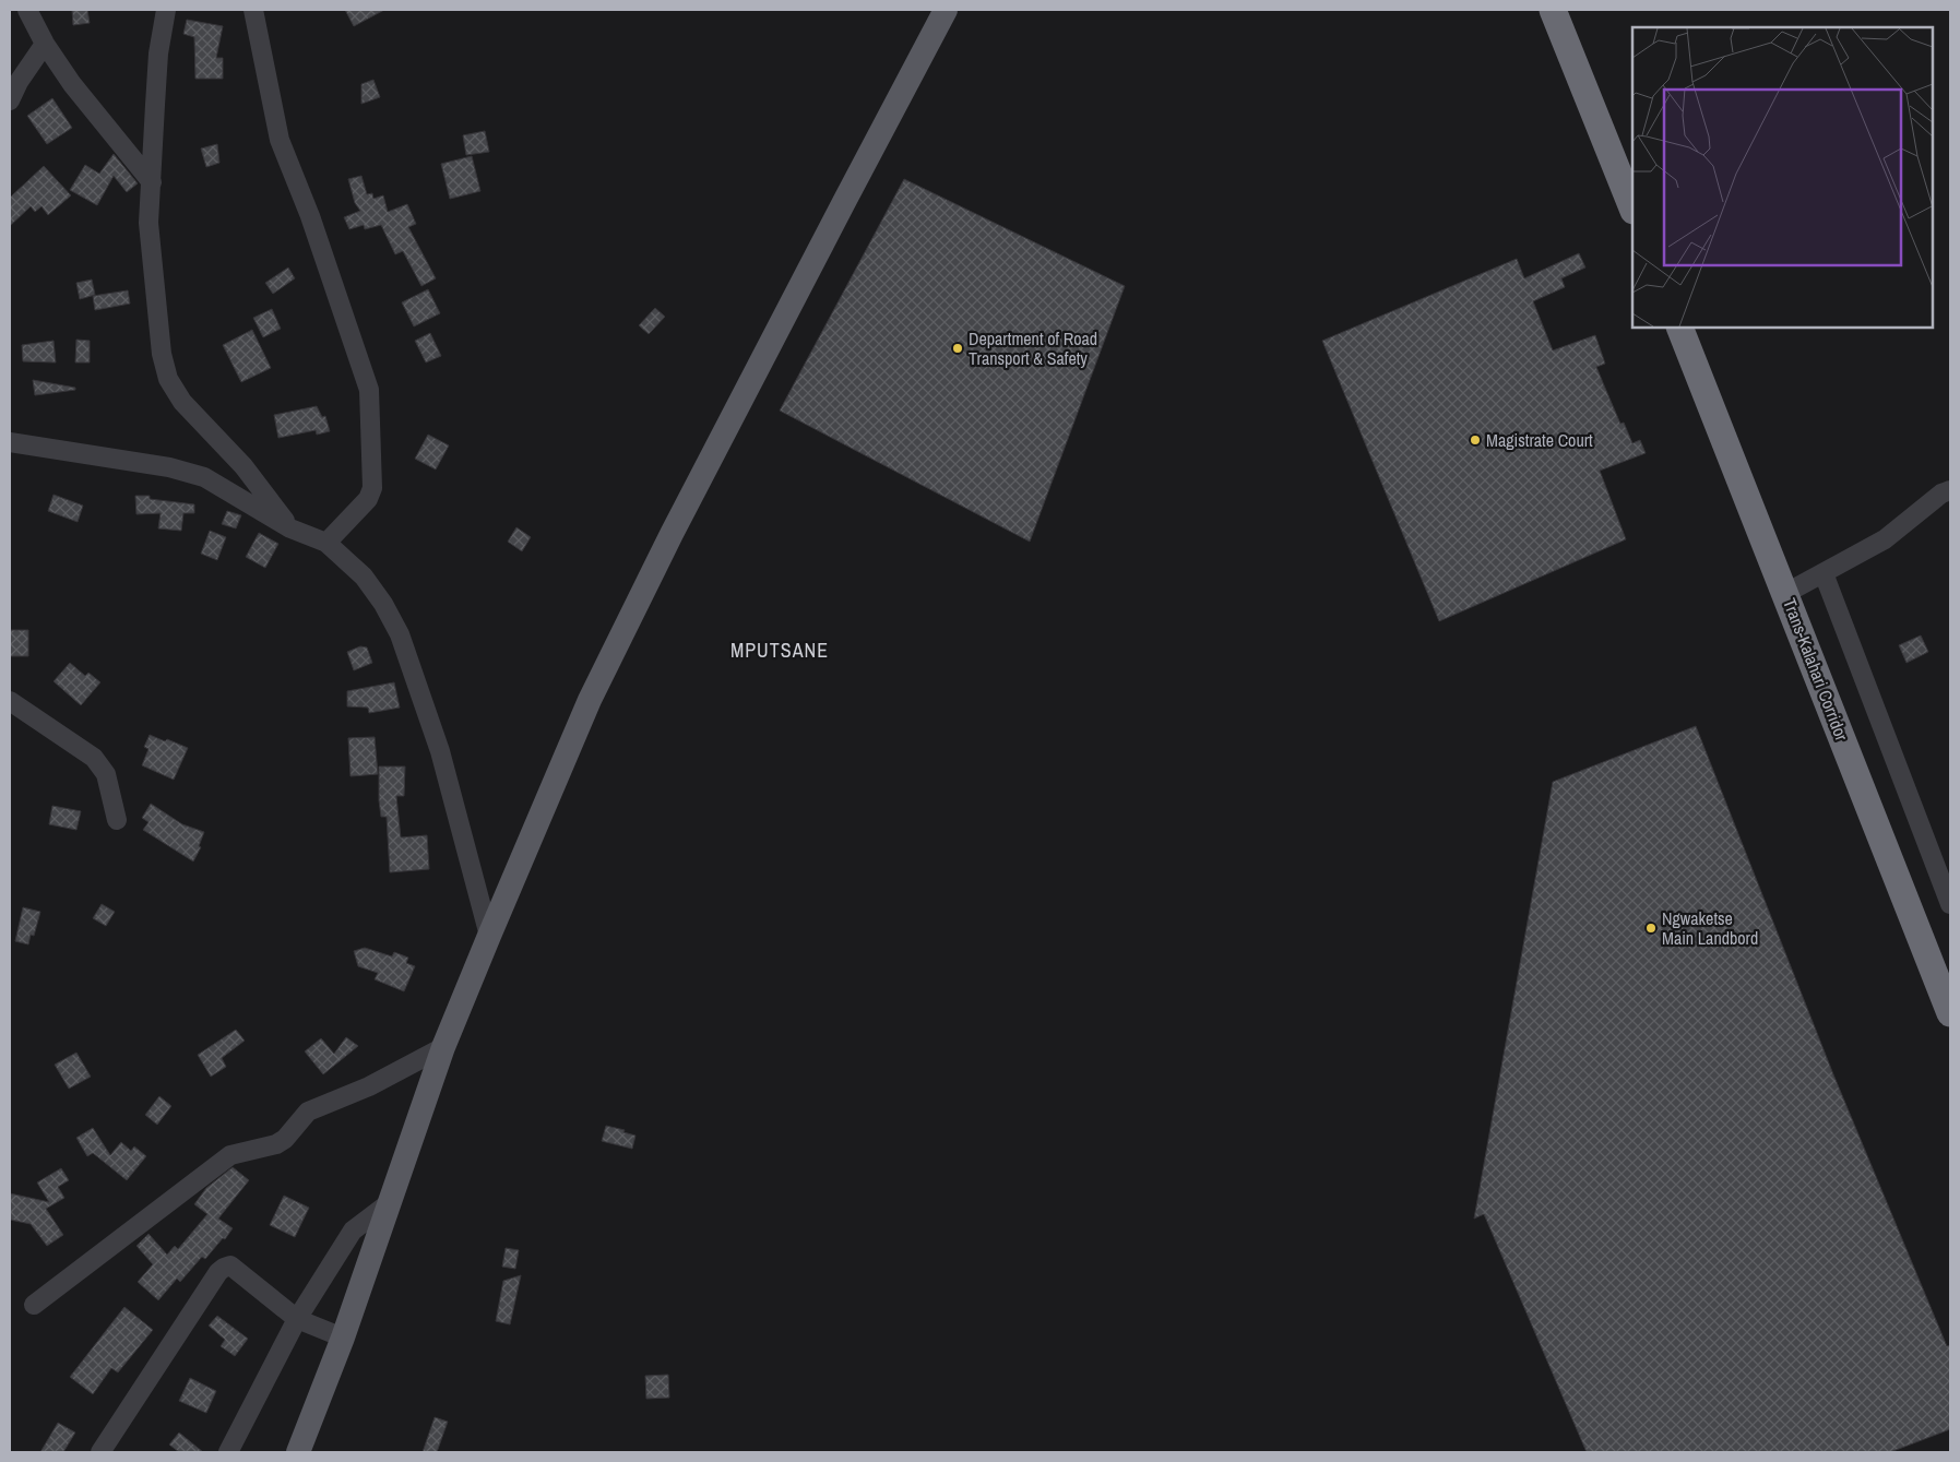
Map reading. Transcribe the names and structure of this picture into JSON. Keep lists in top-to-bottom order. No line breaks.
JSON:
{"streets":{"highway":["Trans-Kalahari Corridor"]},"districts":["MPUTSANE"],"places":["Department of Road Transport & Safety","Magistrate Court","Ngwaketse Main Landbord"]}
